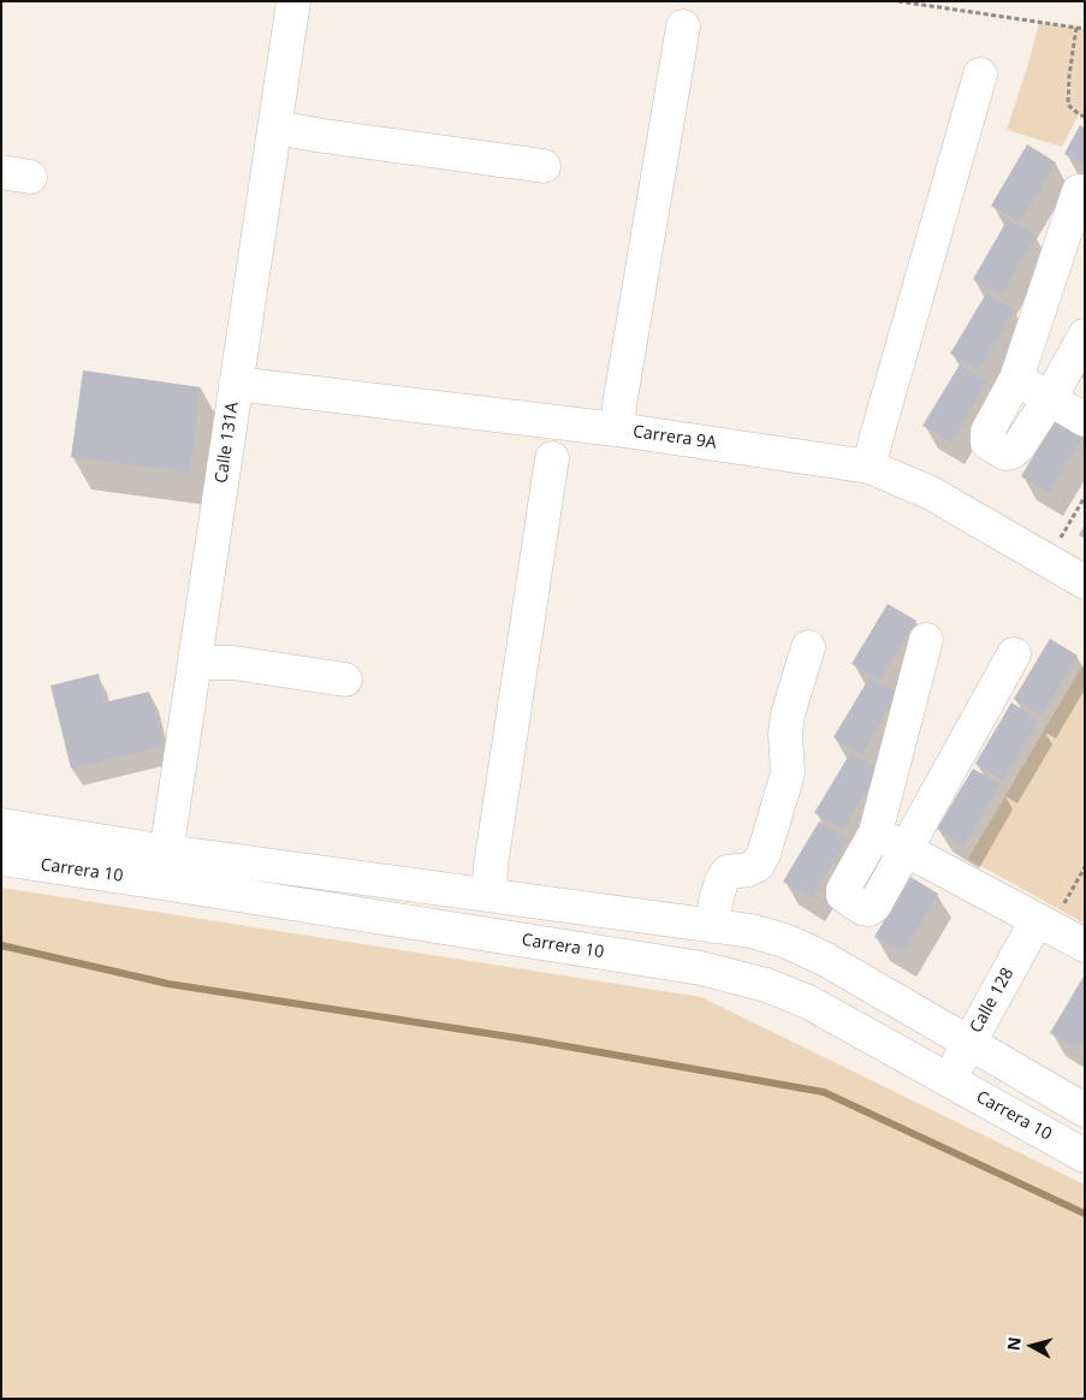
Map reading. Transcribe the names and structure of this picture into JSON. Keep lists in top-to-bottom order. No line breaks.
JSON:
{"streets":{"street":["Carrera 9A","Calle 131A","Carrera 10","Calle 128"]},"crossings":[["Carrera 9A","Calle 131A"],["Calle 131A","Carrera 10"],["Carrera 10","Calle 128"]],"north":"left"}
